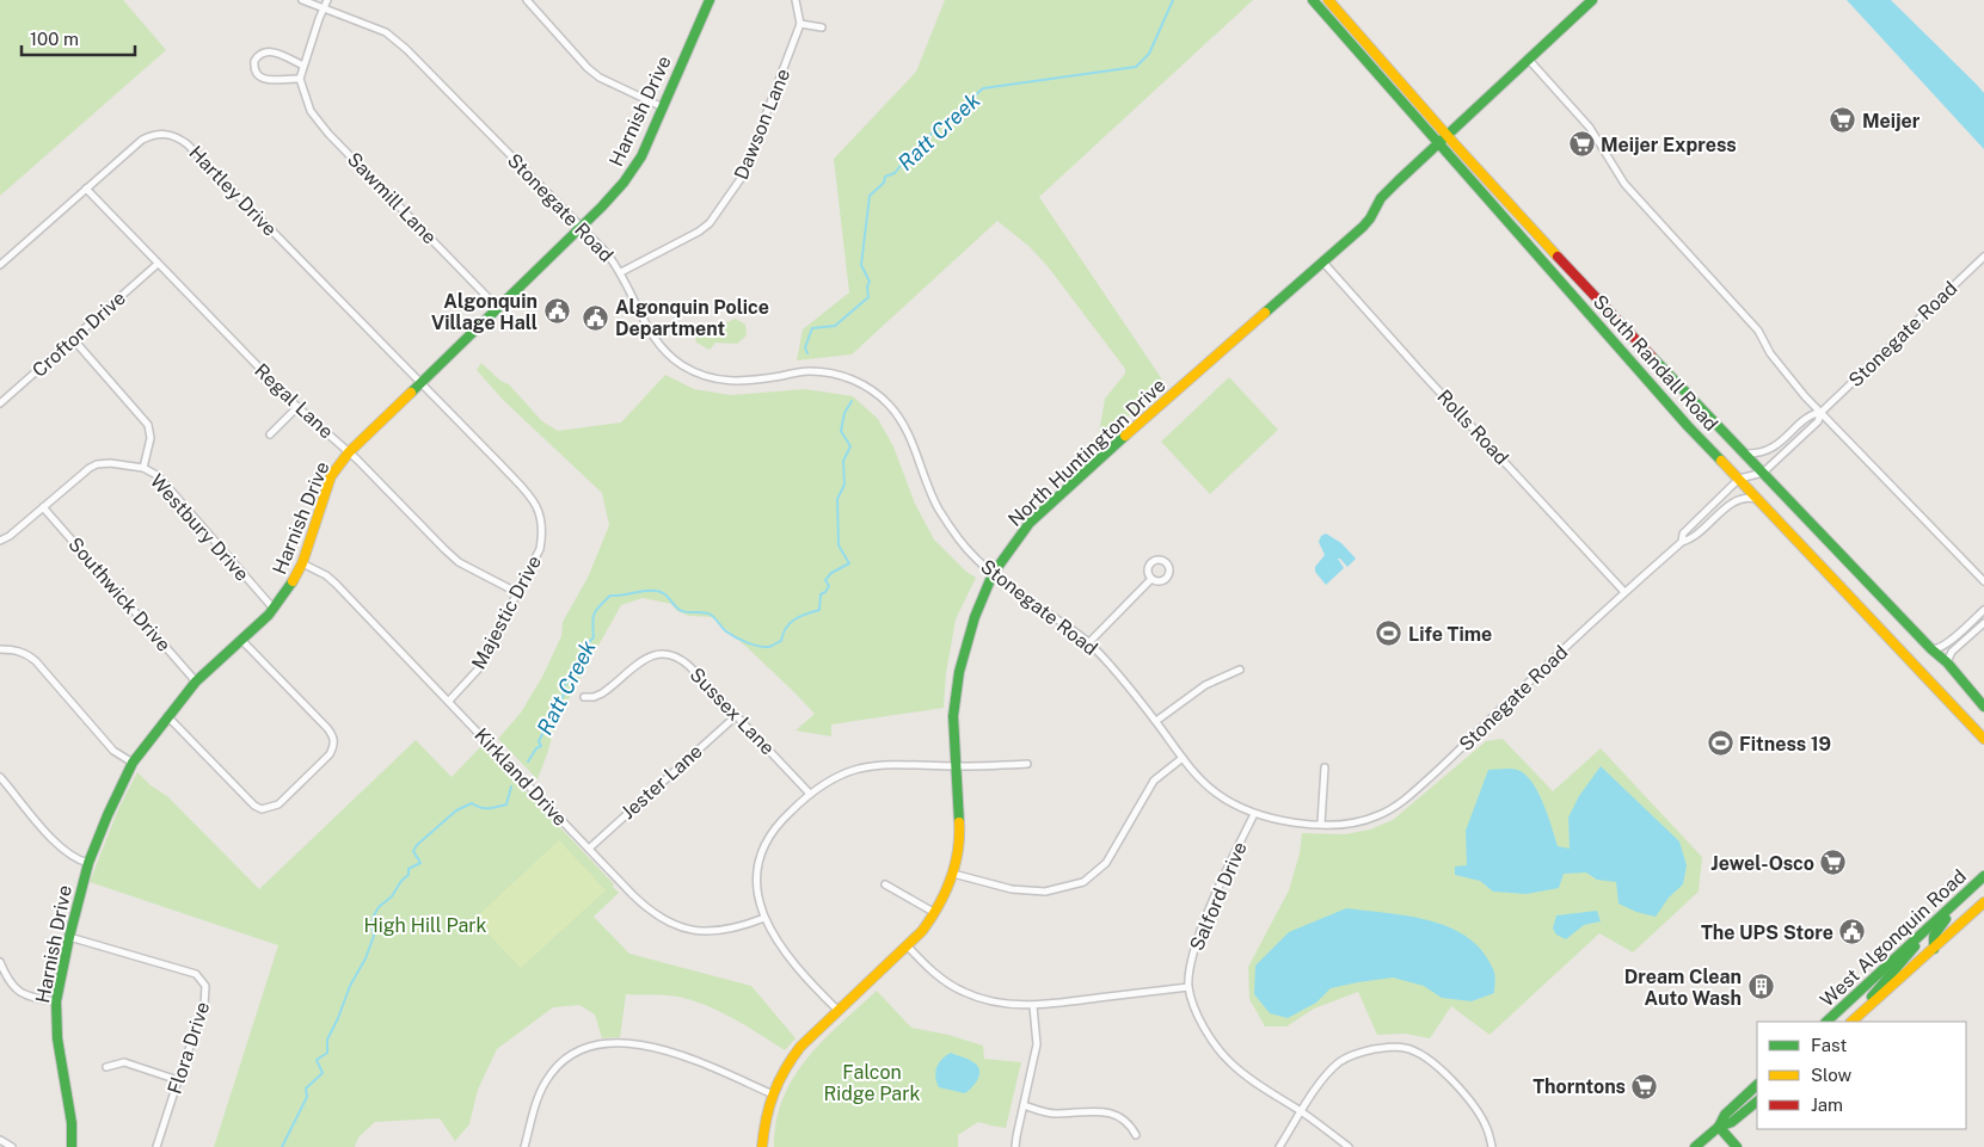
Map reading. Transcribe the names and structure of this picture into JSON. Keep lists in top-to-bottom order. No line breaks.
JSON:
{"streets":{"street":["Harnish Drive","Dawson Lane","Hartley Drive","Sawmill Lane","Stonegate Road","Crofton Drive","South Randall Road","Regal Lane","Rolls Road","North Huntington Drive","Westbury Drive","Southwick Drive","Majestic Drive","Sussex Lane","Kirkland Drive","Jester Lane","Salford Drive","West Algonquin Road","Flora Drive"]},"crossings":[["Harnish Drive","Hartley Drive"],["Harnish Drive","Sawmill Lane"],["Harnish Drive","Stonegate Road"],["Harnish Drive","Regal Lane"],["Harnish Drive","Westbury Drive"],["Harnish Drive","Southwick Drive"],["Harnish Drive","Majestic Drive"],["Harnish Drive","Kirkland Drive"],["Harnish Drive","Flora Drive"],["Dawson Lane","Stonegate Road"],["Hartley Drive","Regal Lane"],["Hartley Drive","Majestic Drive"],["Stonegate Road","South Randall Road"],["Stonegate Road","Rolls Road"],["Stonegate Road","North Huntington Drive"],["Stonegate Road","Salford Drive"],["Crofton Drive","Regal Lane"],["South Randall Road","North Huntington Drive"],["Regal Lane","Majestic Drive"],["Rolls Road","North Huntington Drive"],["Westbury Drive","Southwick Drive"],["Majestic Drive","Kirkland Drive"],["Sussex Lane","Jester Lane"],["Kirkland Drive","Jester Lane"]],"water":["Ratt Creek"],"parks":["High Hill Park","Falcon Ridge Park"],"places":{"supermarket":["Meijer","Meijer Express","Jewel-Osco","Thorntons"],"public building":["Algonquin Village Hall","Algonquin Police Department","The UPS Store"],"sports":["Life Time","Fitness 19"],"building":["Dream Clean Auto Wash"]},"legend":["Fast","Slow","Jam"],"scale_bar":"100 m"}
